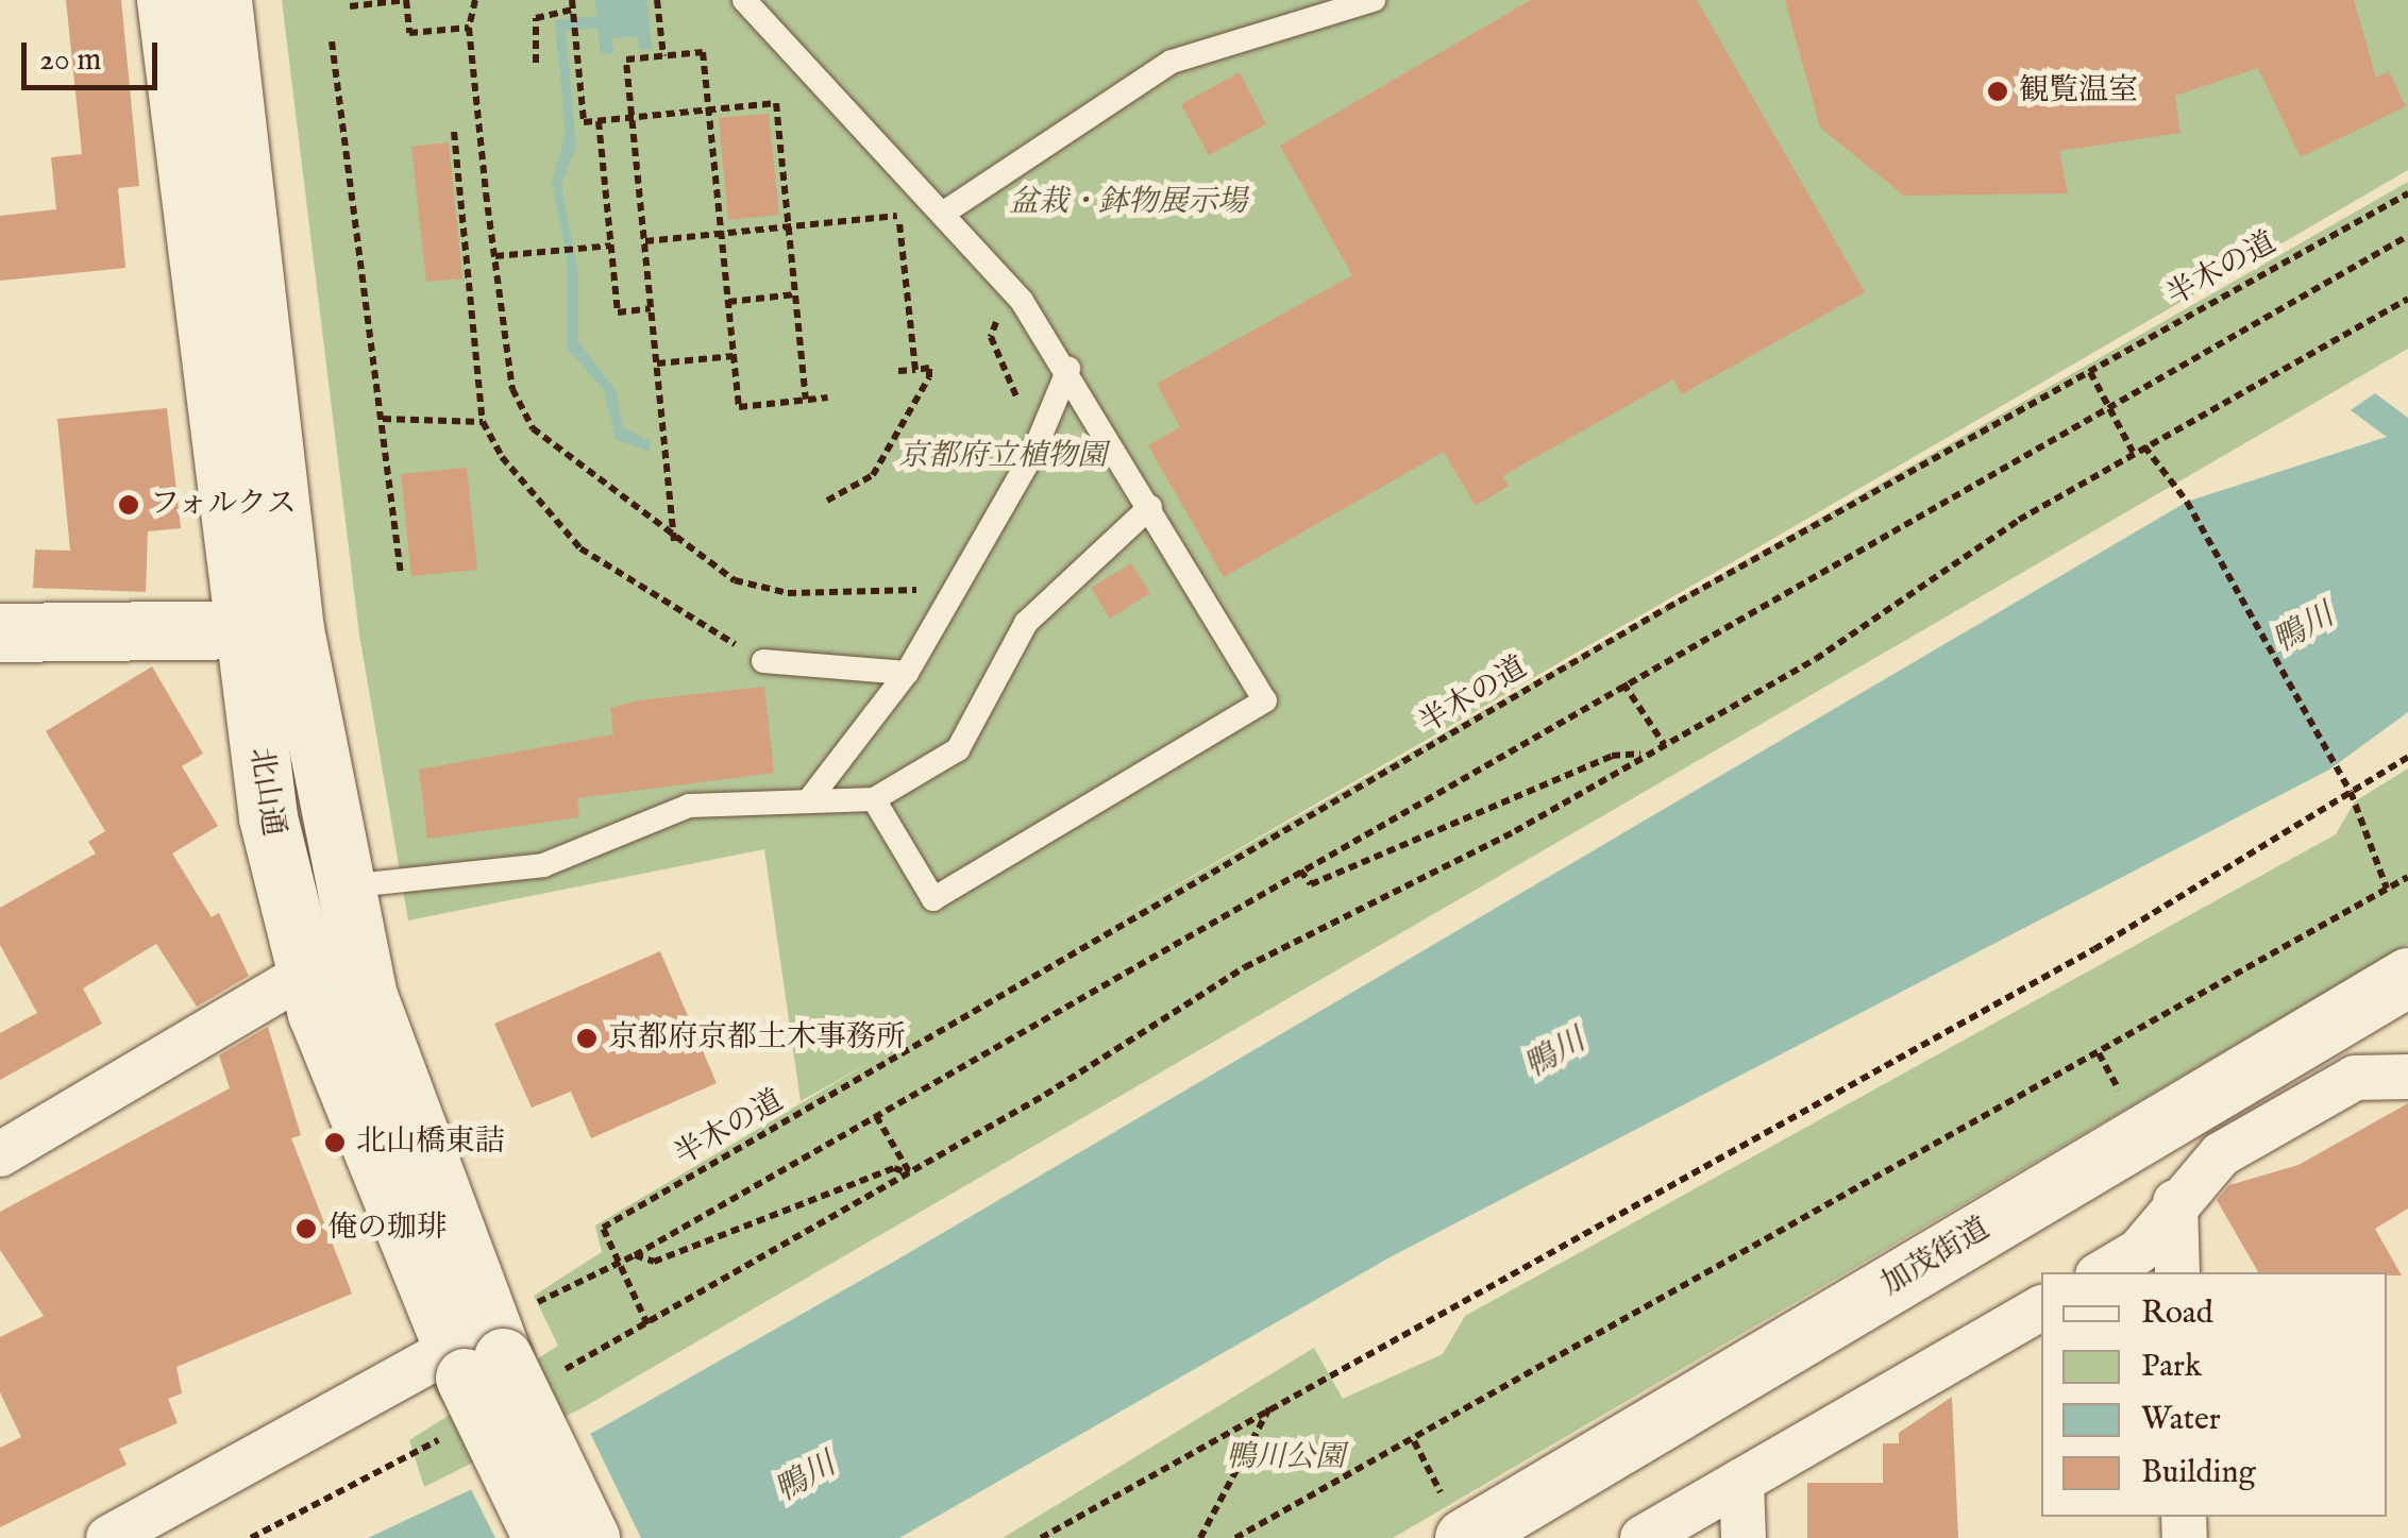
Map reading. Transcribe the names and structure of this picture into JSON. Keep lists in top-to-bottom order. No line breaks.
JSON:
{"streets":{"street":["北山通","加茂街道"],"path":["半木の道"]},"water":["鴨川"],"parks":["盆栽・鉢物展示場","京都府立植物園","鴨川公園"],"places":["観覧温室","フォルクス","京都府京都土木事務所","北山橋東詰","俺の珈琲"],"legend":["Road","Park","Water","Building"],"scale_bar":"20 m"}
